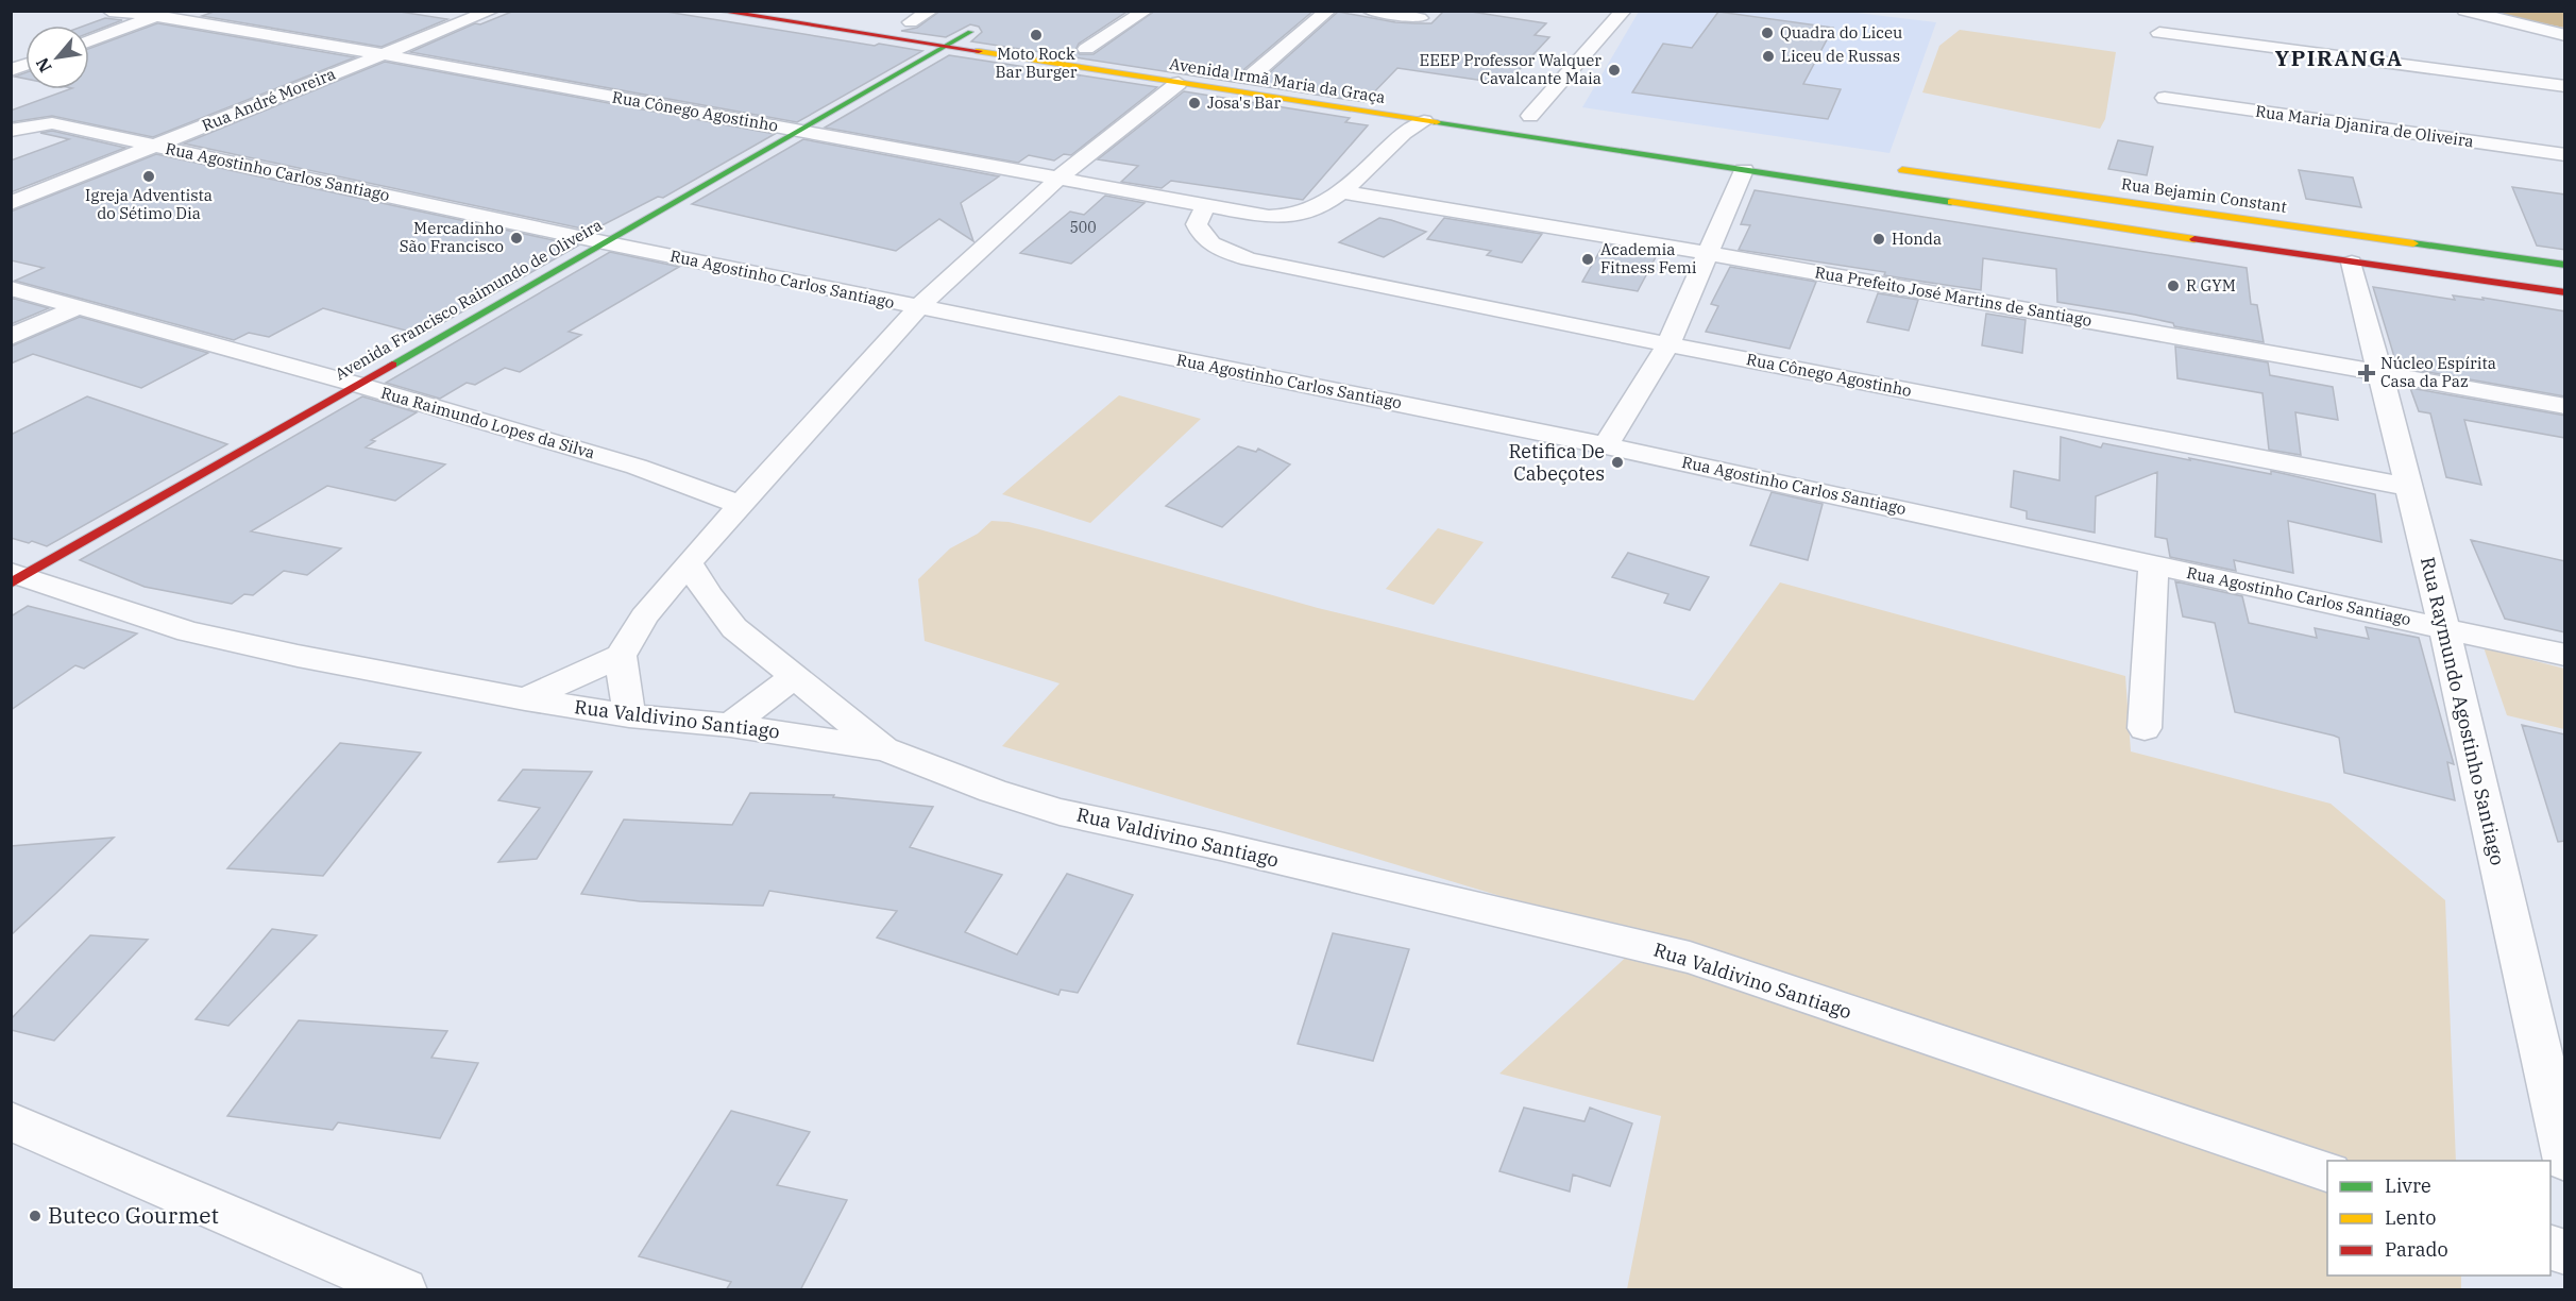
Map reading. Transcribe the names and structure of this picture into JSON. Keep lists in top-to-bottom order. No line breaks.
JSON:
{"streets":{"main road":["Avenida Irmã Maria da Graça","Rua Bejamin Constant","Avenida Francisco Raimundo de Oliveira"],"street":["Rua André Moreira","Rua Cônego Agostinho","Rua Maria Djanira de Oliveira","Rua Agostinho Carlos Santiago","Rua Prefeito José Martins de Santiago","Rua Raimundo Lopes da Silva","Rua Raymundo Agostinho Santiago","Rua Valdivino Santiago"]},"crossings":[["Avenida Irmã Maria da Graça","Avenida Francisco Raimundo de Oliveira"],["Avenida Irmã Maria da Graça","Rua Raymundo Agostinho Santiago"],["Rua André Moreira","Rua Cônego Agostinho"],["Rua André Moreira","Rua Agostinho Carlos Santiago"],["Rua Cônego Agostinho","Rua Prefeito José Martins de Santiago"],["Rua Cônego Agostinho","Avenida Francisco Raimundo de Oliveira"],["Rua Cônego Agostinho","Rua Raymundo Agostinho Santiago"],["Rua Agostinho Carlos Santiago","Avenida Francisco Raimundo de Oliveira"],["Rua Agostinho Carlos Santiago","Rua Raymundo Agostinho Santiago"],["Rua Prefeito José Martins de Santiago","Rua Raymundo Agostinho Santiago"],["Avenida Francisco Raimundo de Oliveira","Rua Raimundo Lopes da Silva"],["Avenida Francisco Raimundo de Oliveira","Rua Valdivino Santiago"]],"districts":["YPIRANGA"],"places":{"other":["Quadra do Liceu","Moto Rock Bar Burger","Liceu de Russas","EEEP Professor Walquer Cavalcante Maia","Josa's Bar","Igreja Adventista do Sétimo Dia","Mercadinho São Francisco","Honda","Academia Fitness Femi","R GYM","Retifica De Cabeçotes","Buteco Gourmet"],"health":["Núcleo Espírita Casa da Paz"]},"house_numbers":["500"],"legend":["Livre","Lento","Parado"],"north":"bottom left"}
